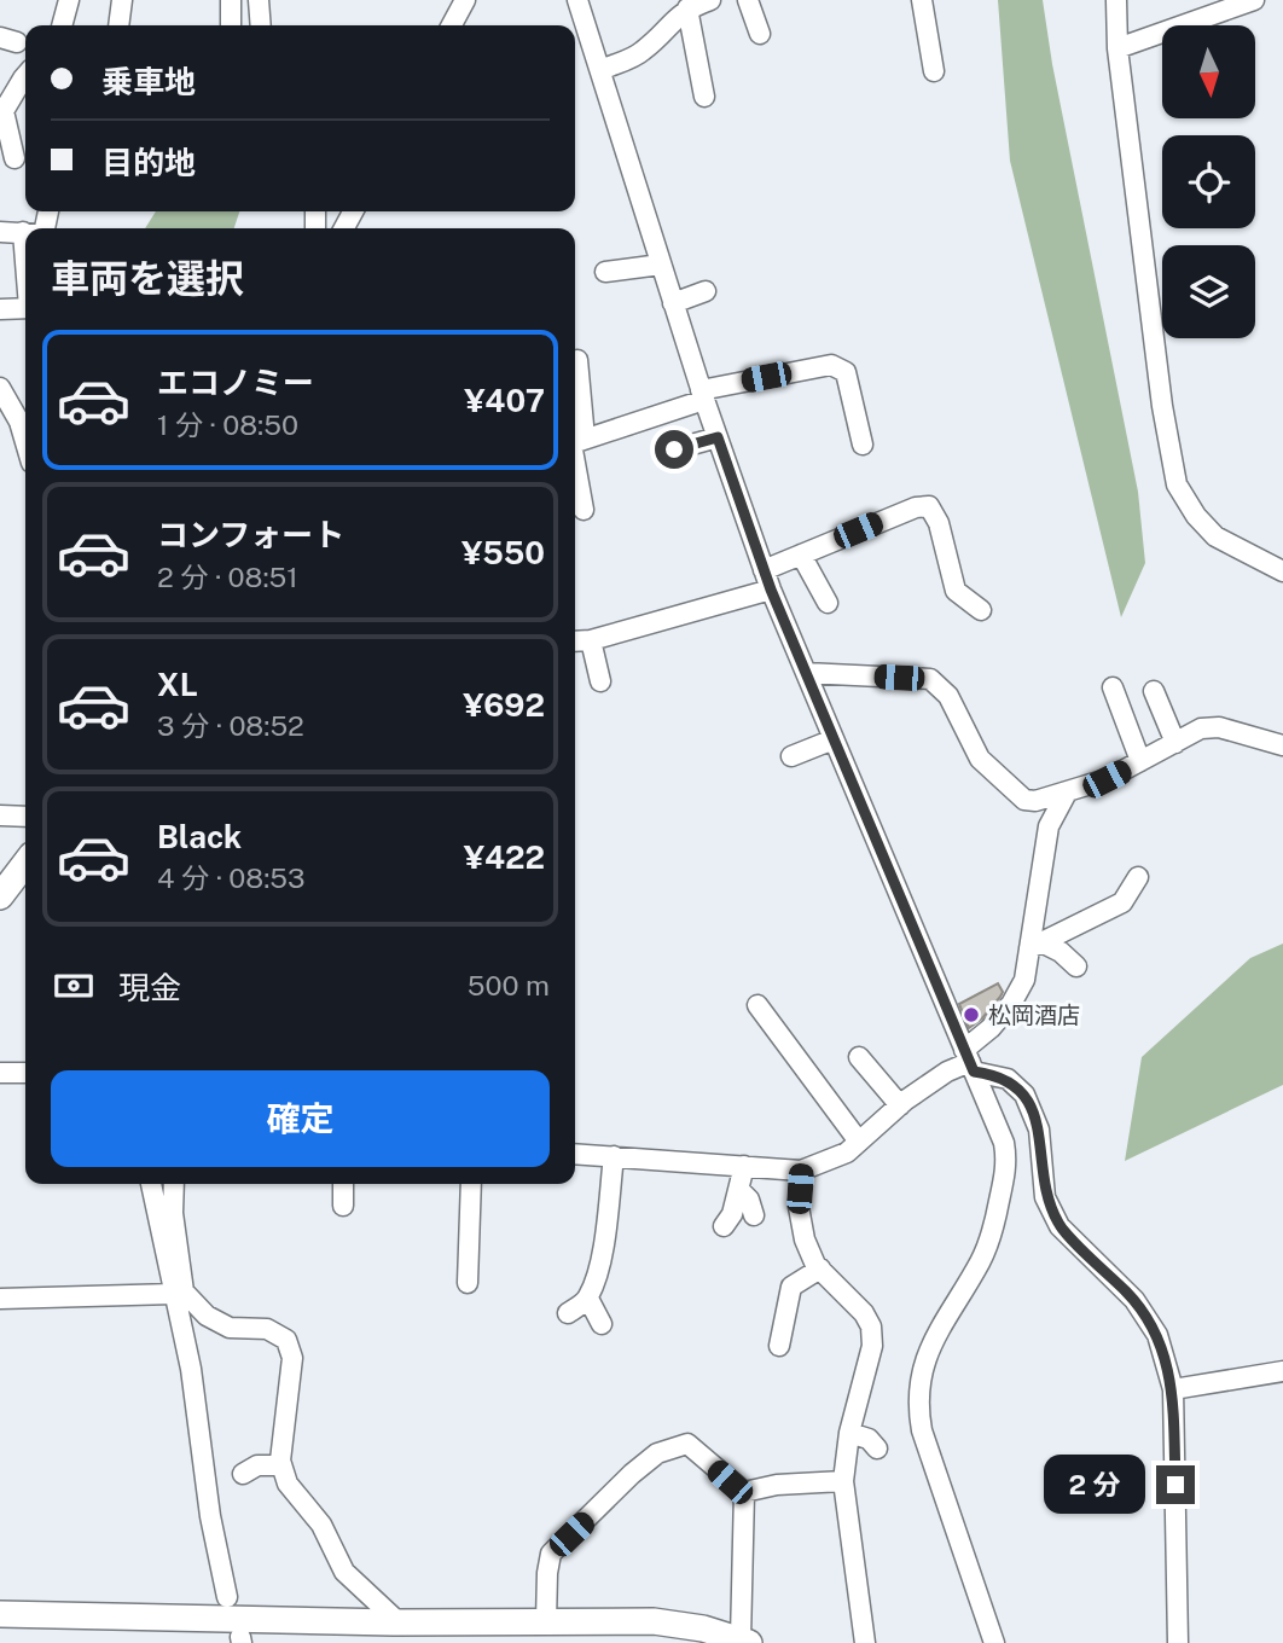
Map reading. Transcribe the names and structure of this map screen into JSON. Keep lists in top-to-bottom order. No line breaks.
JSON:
{"places":["松岡酒店"],"north":"bottom","page":{"banner":["乗車地","目的地"],"heading":"車両を選択","list":[{"name":"エコノミー","note":"1 分 · 08:50","value":"¥407"},{"name":"コンフォート","note":"2 分 · 08:51","value":"¥550"},{"name":"XL","note":"3 分 · 08:52","value":"¥692"},{"name":"Black","note":"4 分 · 08:53","value":"¥422"}],"pay":["現金","500 m"],"buttons":"確定","bubble":"2 分"}}
